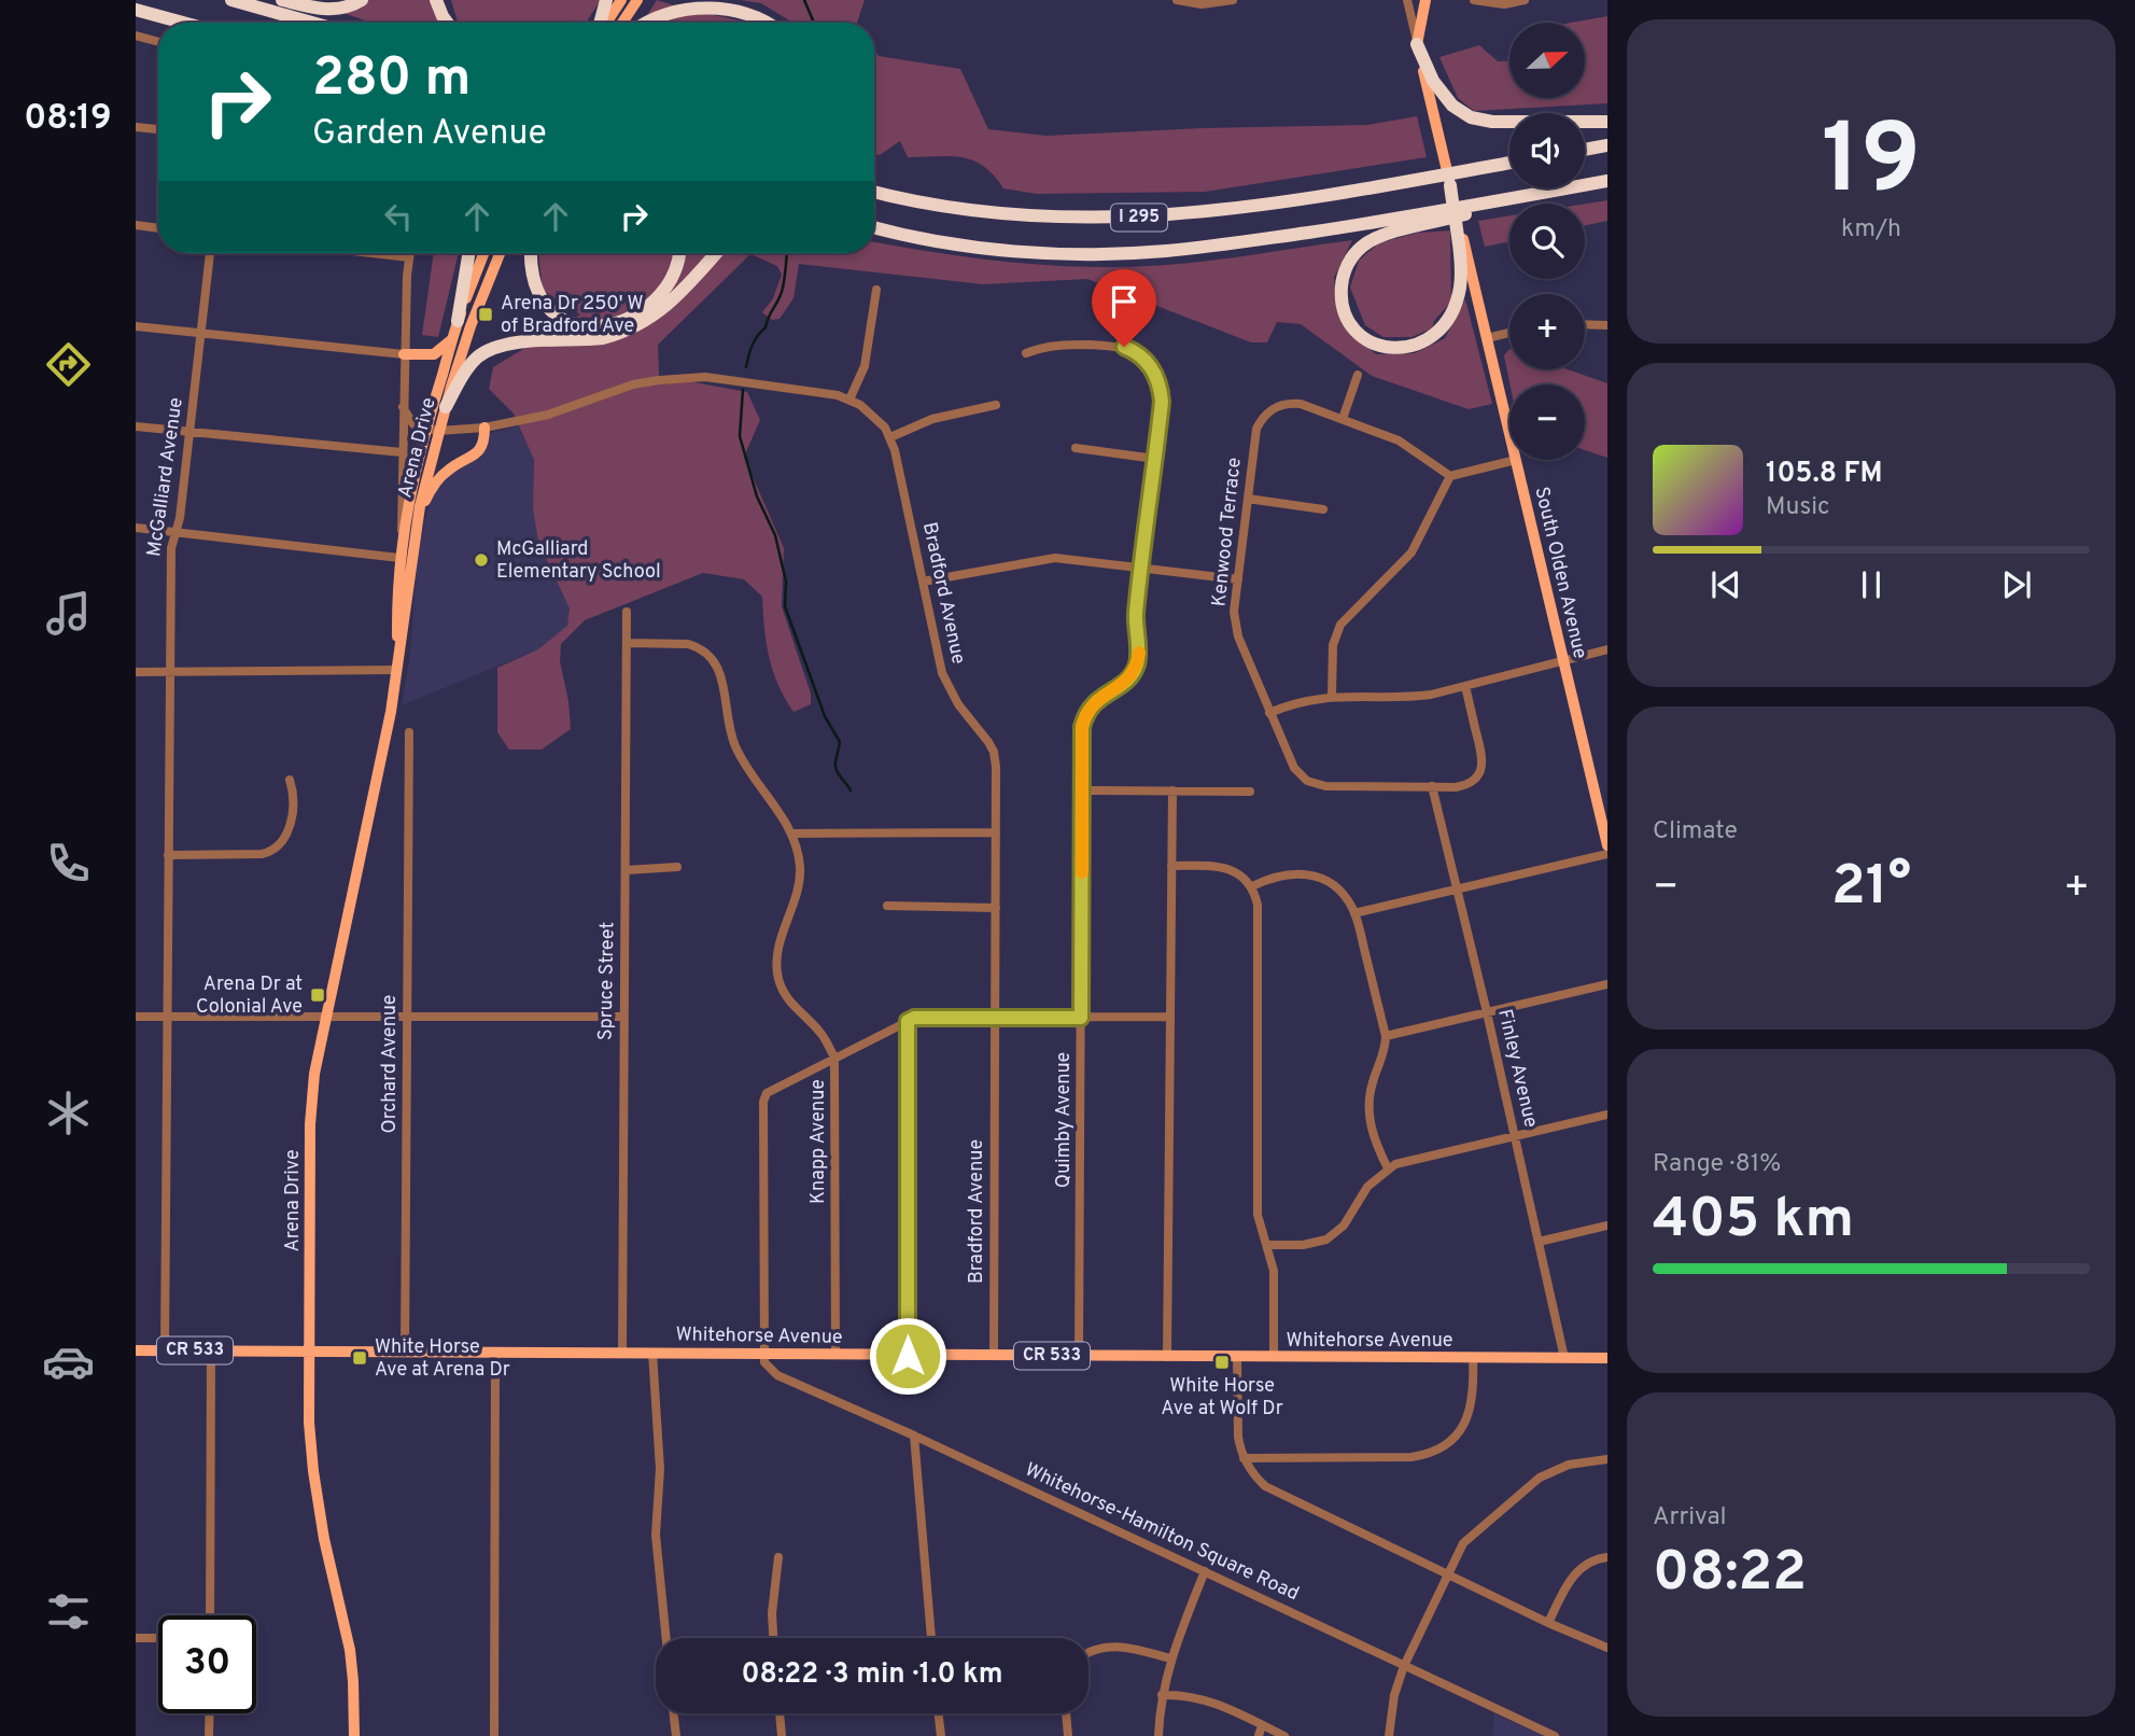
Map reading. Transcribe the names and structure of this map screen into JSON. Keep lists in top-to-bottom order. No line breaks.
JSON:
{"streets":{"highway":["I 295"],"main road":["Arena Drive","South Olden Avenue","Whitehorse Avenue","CR 533"],"street":["McGalliard Avenue","Kenwood Terrace","Bradford Avenue","Spruce Street","Orchard Avenue","Finley Avenue","Quimby Avenue","Knapp Avenue","Whitehorse-Hamilton Square Road"]},"crossings":[["Arena Drive","Bradford Avenue"],["Arena Drive","Whitehorse Avenue"],["McGalliard Avenue","Whitehorse Avenue"],["Kenwood Terrace","Finley Avenue"],["Bradford Avenue","Whitehorse Avenue"],["Spruce Street","Knapp Avenue"],["Spruce Street","Whitehorse Avenue"],["Orchard Avenue","Whitehorse Avenue"],["Finley Avenue","Whitehorse Avenue"],["Quimby Avenue","Whitehorse Avenue"],["Knapp Avenue","Whitehorse Avenue"],["Whitehorse Avenue","Whitehorse-Hamilton Square Road"]],"places":{"transit":["Arena Dr 250' W of Bradford Ave","Arena Dr at Colonial Ave","White Horse Ave at Arena Dr","White Horse Ave at Wolf Dr"],"other":["McGalliard Elementary School"]},"north":"right","page":{"tabs":"08:19","tile":[["19","km/h"],"Climate",["Range · 81%","405 km"],["Arrival","08:22"]],"map_buttons":["+","−"],"turn":["280 m","Garden Avenue"],"song":["105.8 FM","Music"],"heat":["−","21°","+"],"limit":"30","trip":"08:22 · 3 min · 1.0 km"}}
